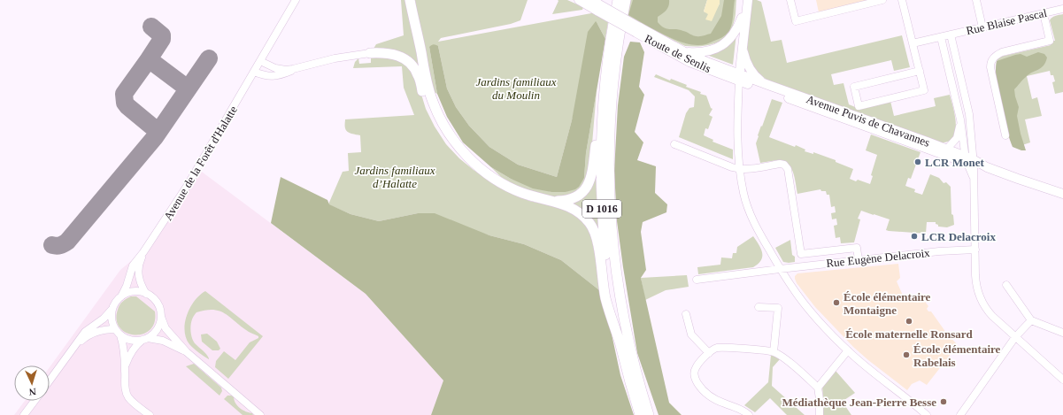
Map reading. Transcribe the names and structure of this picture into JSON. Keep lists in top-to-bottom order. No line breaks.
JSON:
{"streets":{"highway":["D 1016"],"main road":["Route de Senlis","Avenue Puvis de Chavannes"],"street":["Rue Blaise Pascal","Avenue de la Forêt d'Halatte","Rue Eugène Delacroix"]},"crossings":[["Rue Blaise Pascal","Avenue Puvis de Chavannes"],["Route de Senlis","Avenue Puvis de Chavannes"]],"parks":["Jardins familiaux du Moulin","Jardins familiaux d’Halatte"],"places":["LCR Monet","LCR Delacroix","École élémentaire Montaigne","École maternelle Ronsard","École élémentaire Rabelais","Médiathèque Jean-Pierre Besse"],"north":"bottom"}
